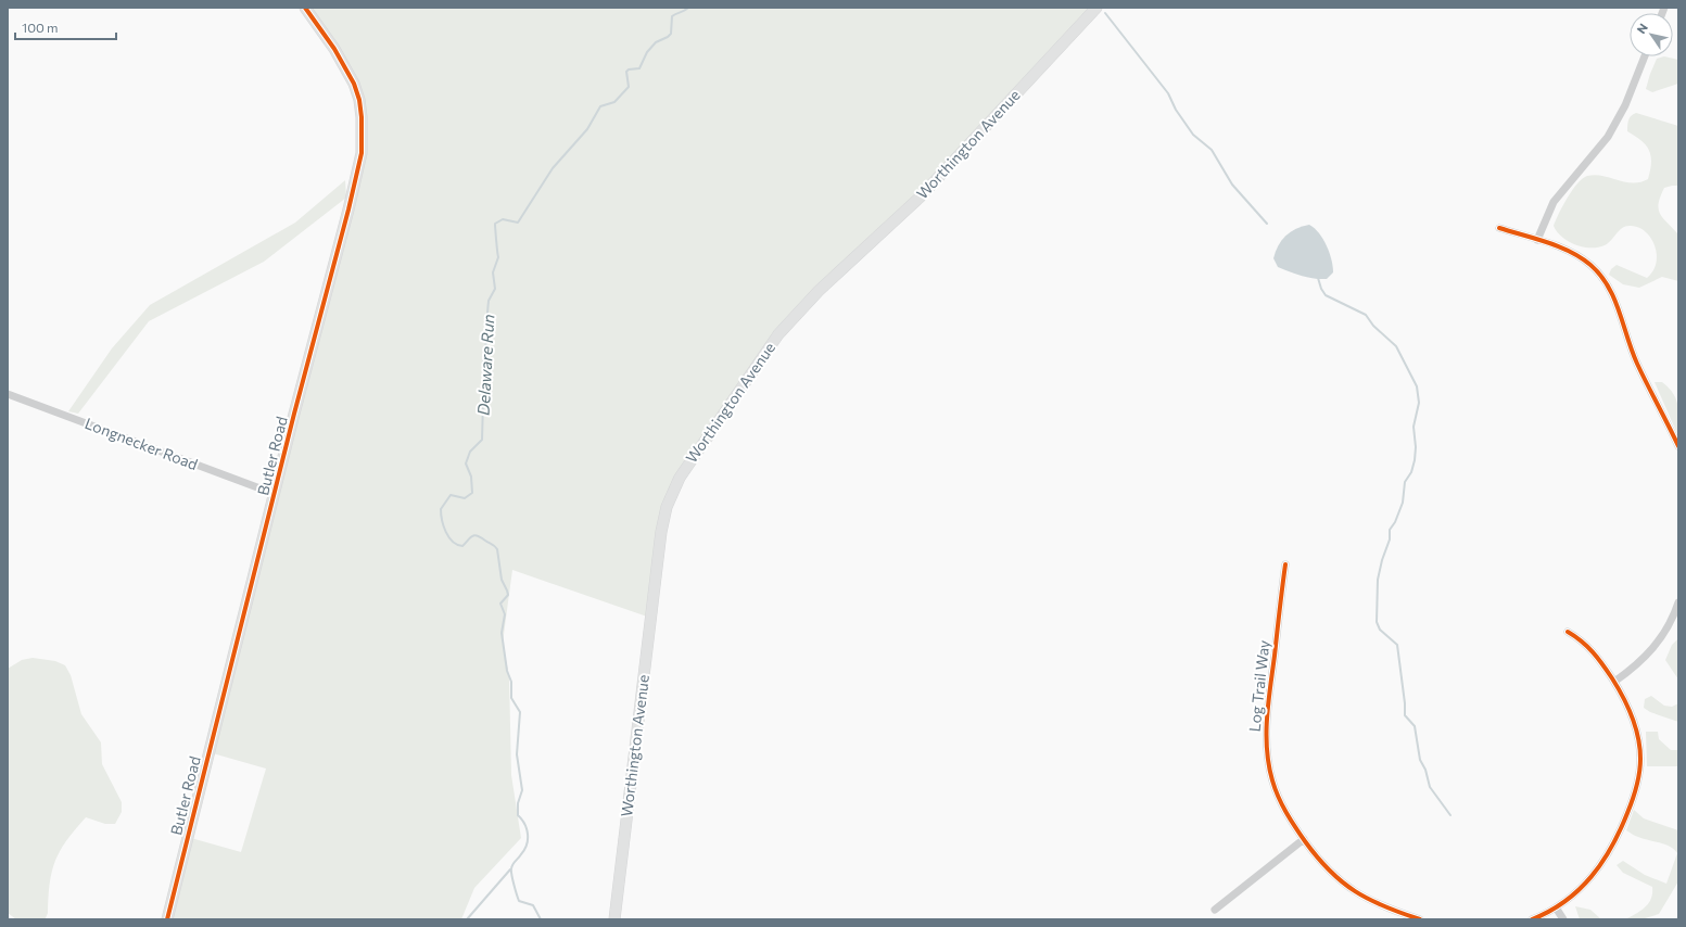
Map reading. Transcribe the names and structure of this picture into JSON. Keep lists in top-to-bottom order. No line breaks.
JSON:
{"streets":{"main road":["Worthington Avenue","Butler Road"],"street":["Longnecker Road","Log Trail Way"]},"crossings":[["Longnecker Road","Butler Road"]],"water":["Delaware Run"],"scale_bar":"100 m","north":"top left"}
